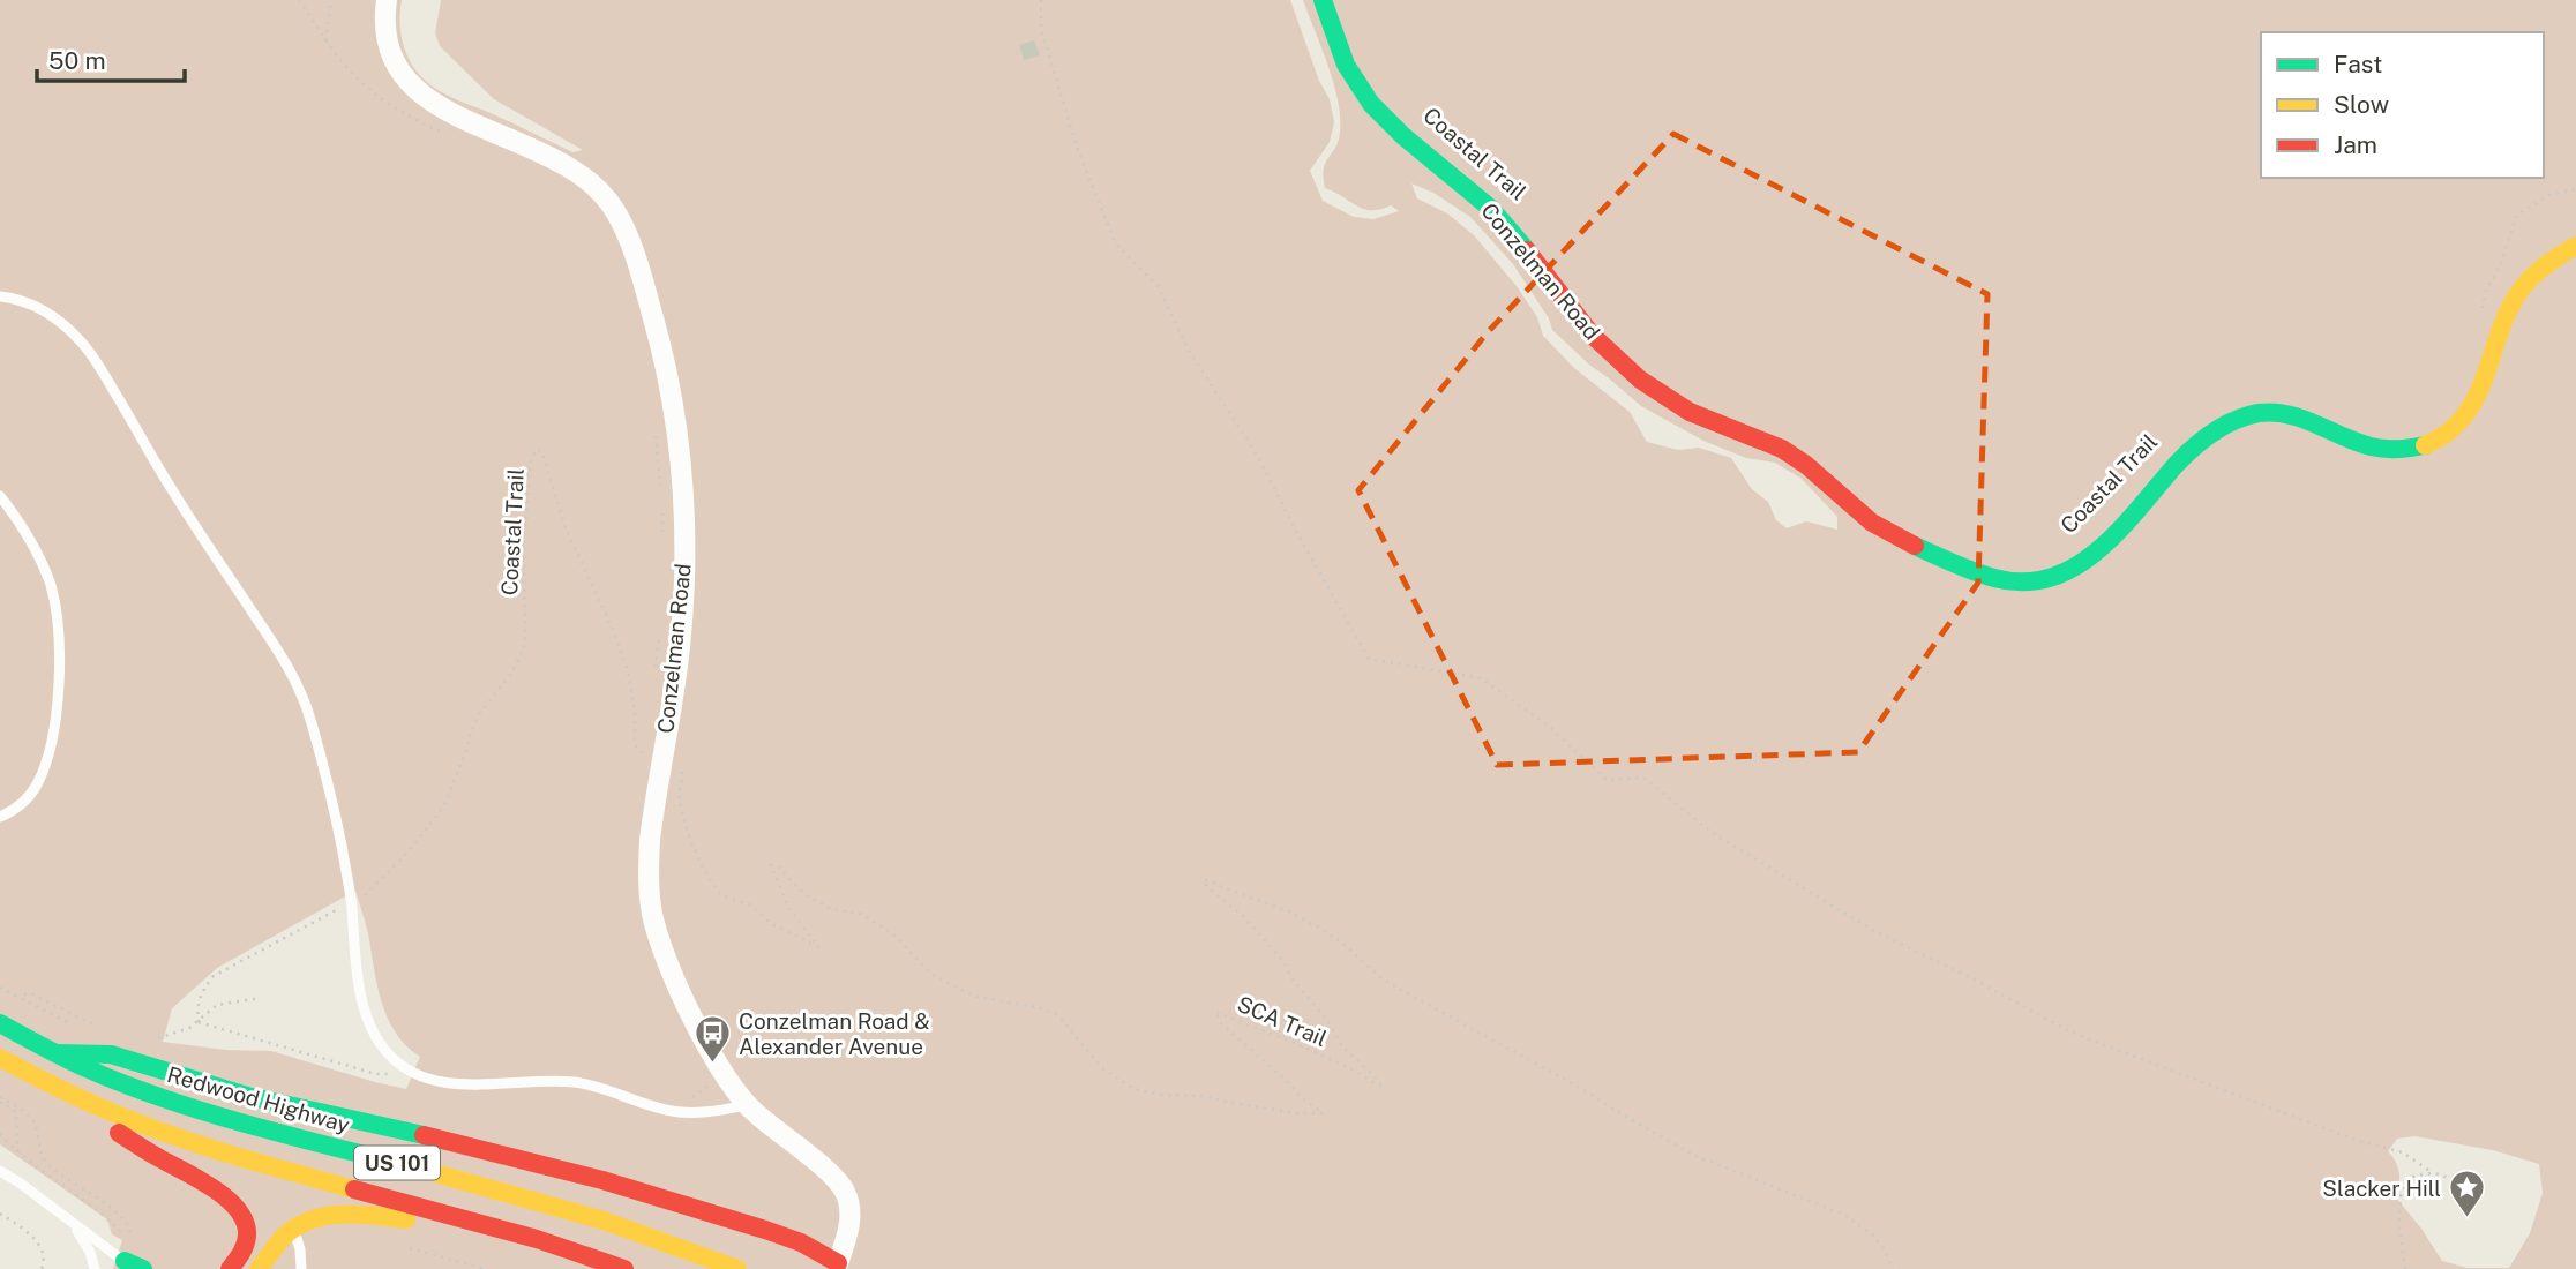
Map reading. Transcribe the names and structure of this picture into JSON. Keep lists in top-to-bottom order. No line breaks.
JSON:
{"streets":{"main road":["Conzelman Road","Redwood Highway","US 101"],"path":["Coastal Trail","SCA Trail"]},"crossings":[["Coastal Trail","Conzelman Road"],["Coastal Trail","SCA Trail"],["Conzelman Road","SCA Trail"]],"places":{"bus stop":["Conzelman Road & Alexander Avenue"],"place":["Slacker Hill"]},"legend":["Fast","Slow","Jam"],"scale_bar":"50 m"}
